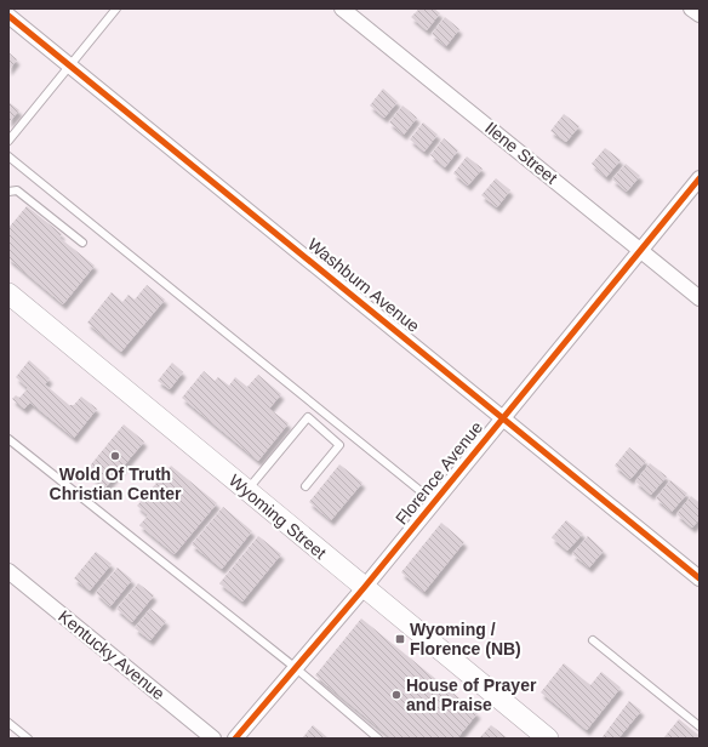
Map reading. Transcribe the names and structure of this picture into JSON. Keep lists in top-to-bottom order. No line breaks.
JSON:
{"streets":{"street":["Ilene Street","Washburn Avenue","Florence Avenue","Wyoming Street","Kentucky Avenue"]},"crossings":[["Ilene Street","Florence Avenue"],["Washburn Avenue","Florence Avenue"],["Florence Avenue","Wyoming Street"]],"places":{"other":["Wold Of Truth Christian Center","House of Prayer and Praise"],"transit":["Wyoming / Florence (NB)"]}}
